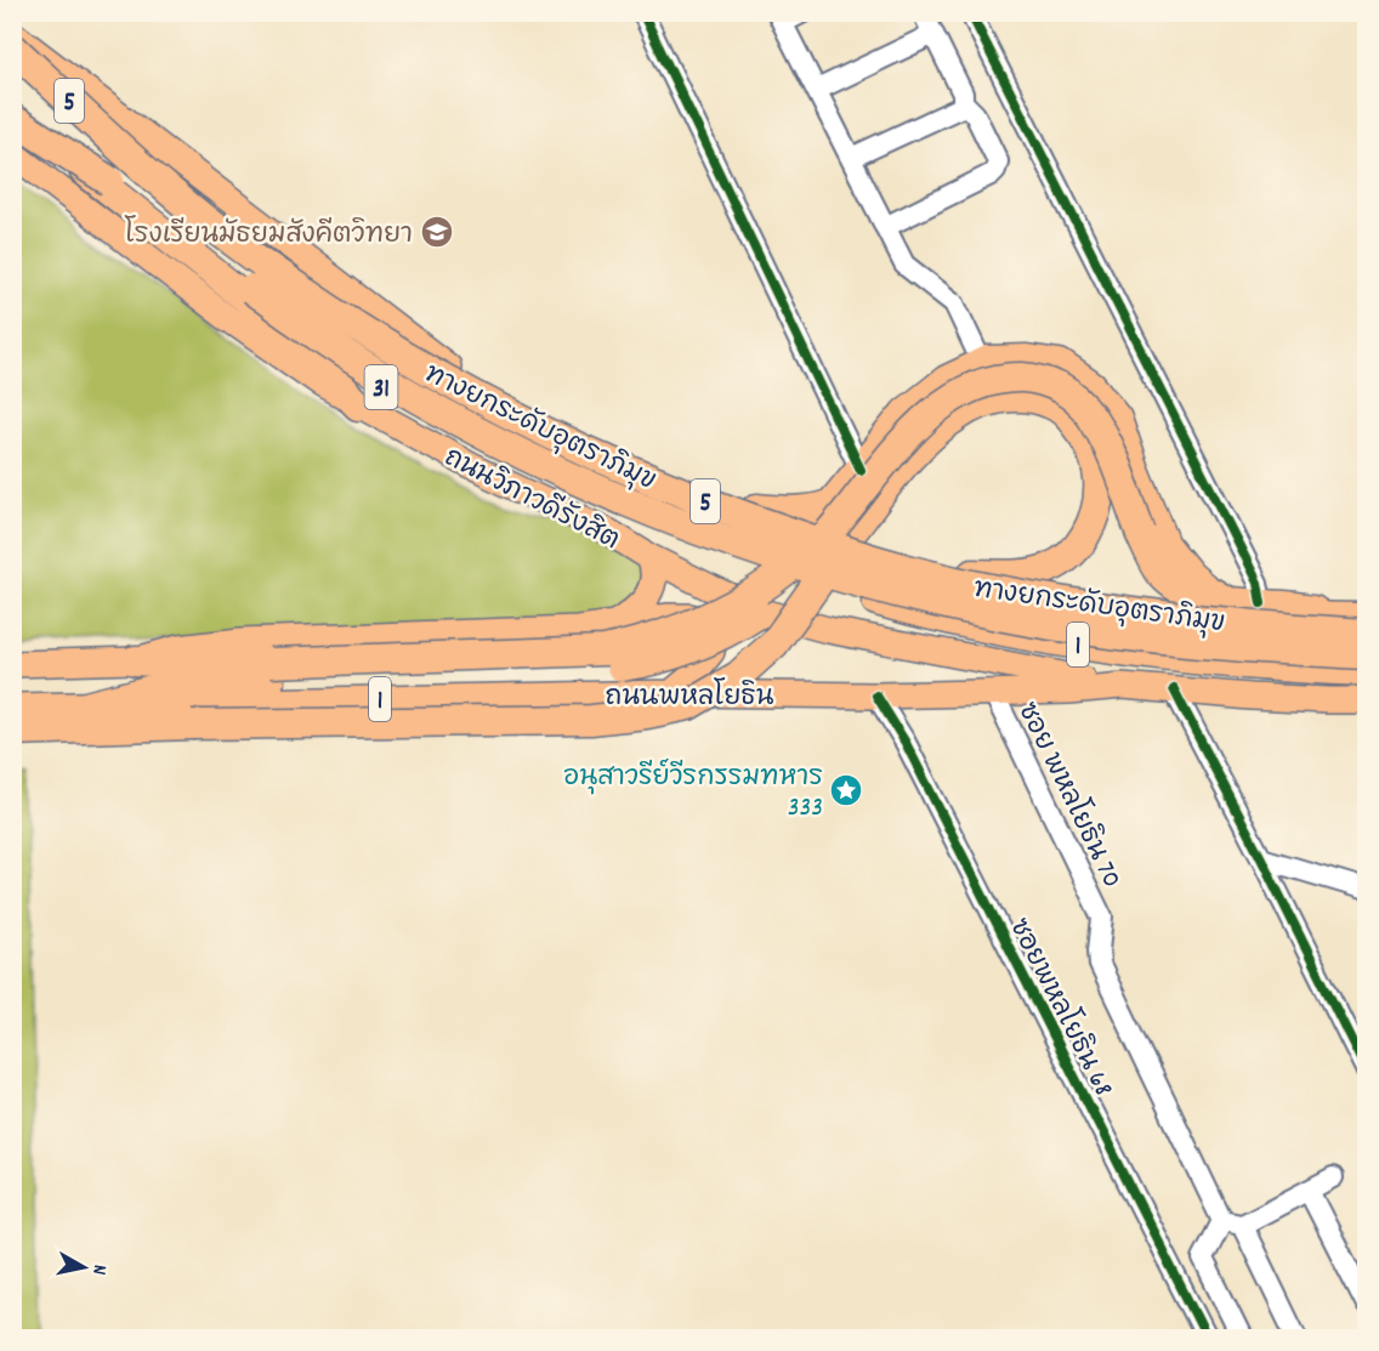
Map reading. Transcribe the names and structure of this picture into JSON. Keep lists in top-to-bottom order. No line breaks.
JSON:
{"streets":{"highway":["5","31","ทางยกระดับอุตราภิมุข","ถนนวิภาวดีรังสิต","1"],"main road":["ถนนพหลโยธิน"],"street":["ซอย พหลโยธิน 70","ซอยพหลโยธิน 68"]},"crossings":[["5","31"],["5","ทางยกระดับอุตราภิมุข"],["5","ถนนวิภาวดีรังสิต"],["31","1"],["ถนนวิภาวดีรังสิต","1"],["ถนนวิภาวดีรังสิต","ถนนพหลโยธิน"],["ถนนพหลโยธิน","ซอย พหลโยธิน 70"],["ถนนพหลโยธิน","ซอยพหลโยธิน 68"]],"places":{"school or university":["โรงเรียนมัธยมสังคีตวิทยา"],"place":["อนุสาวรีย์วีรกรรมทหาร 333"]},"north":"right"}
